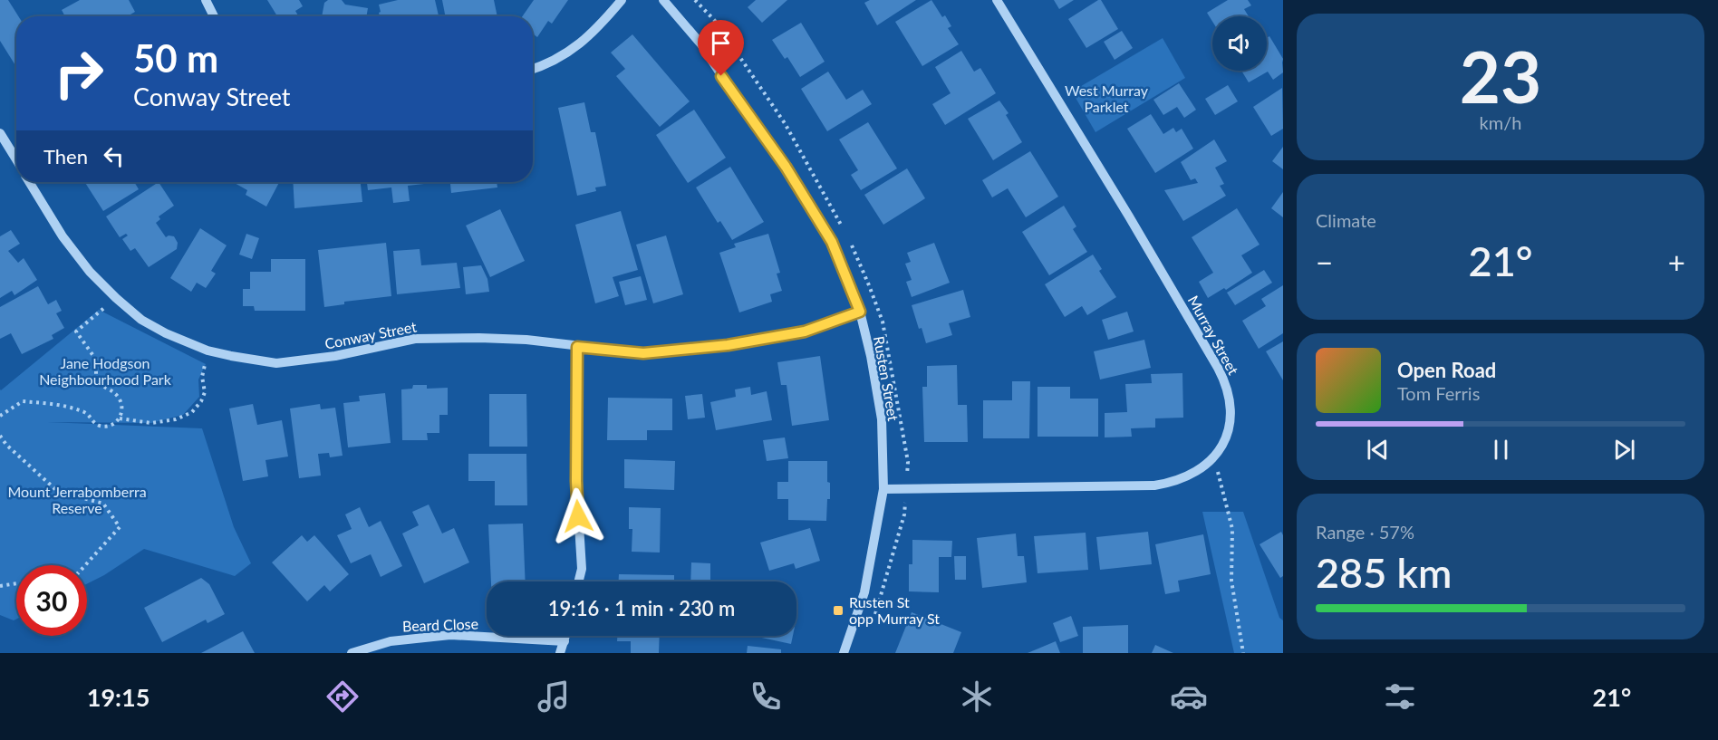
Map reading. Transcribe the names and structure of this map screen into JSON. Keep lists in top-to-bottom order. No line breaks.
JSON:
{"streets":{"street":["Conway Street","Murray Street","Rusten Street","Beard Close"]},"crossings":[["Conway Street","Rusten Street"],["Murray Street","Rusten Street"]],"parks":["West Murray Parklet","Jane Hodgson Neighbourhood Park","Mount Jerrabomberra Reserve"],"places":{"transit":["Rusten St opp Murray St"]},"page":{"tile":[["23","km/h"],"Climate",["Range · 57%","285 km"]],"turn":["50 m","Conway Street"],"then":"Then","heat":["−","21°","+"],"song":["Open Road","Tom Ferris"],"limit":"30","trip":"19:16 · 1 min · 230 m","tabs":["19:15","21°"]}}
